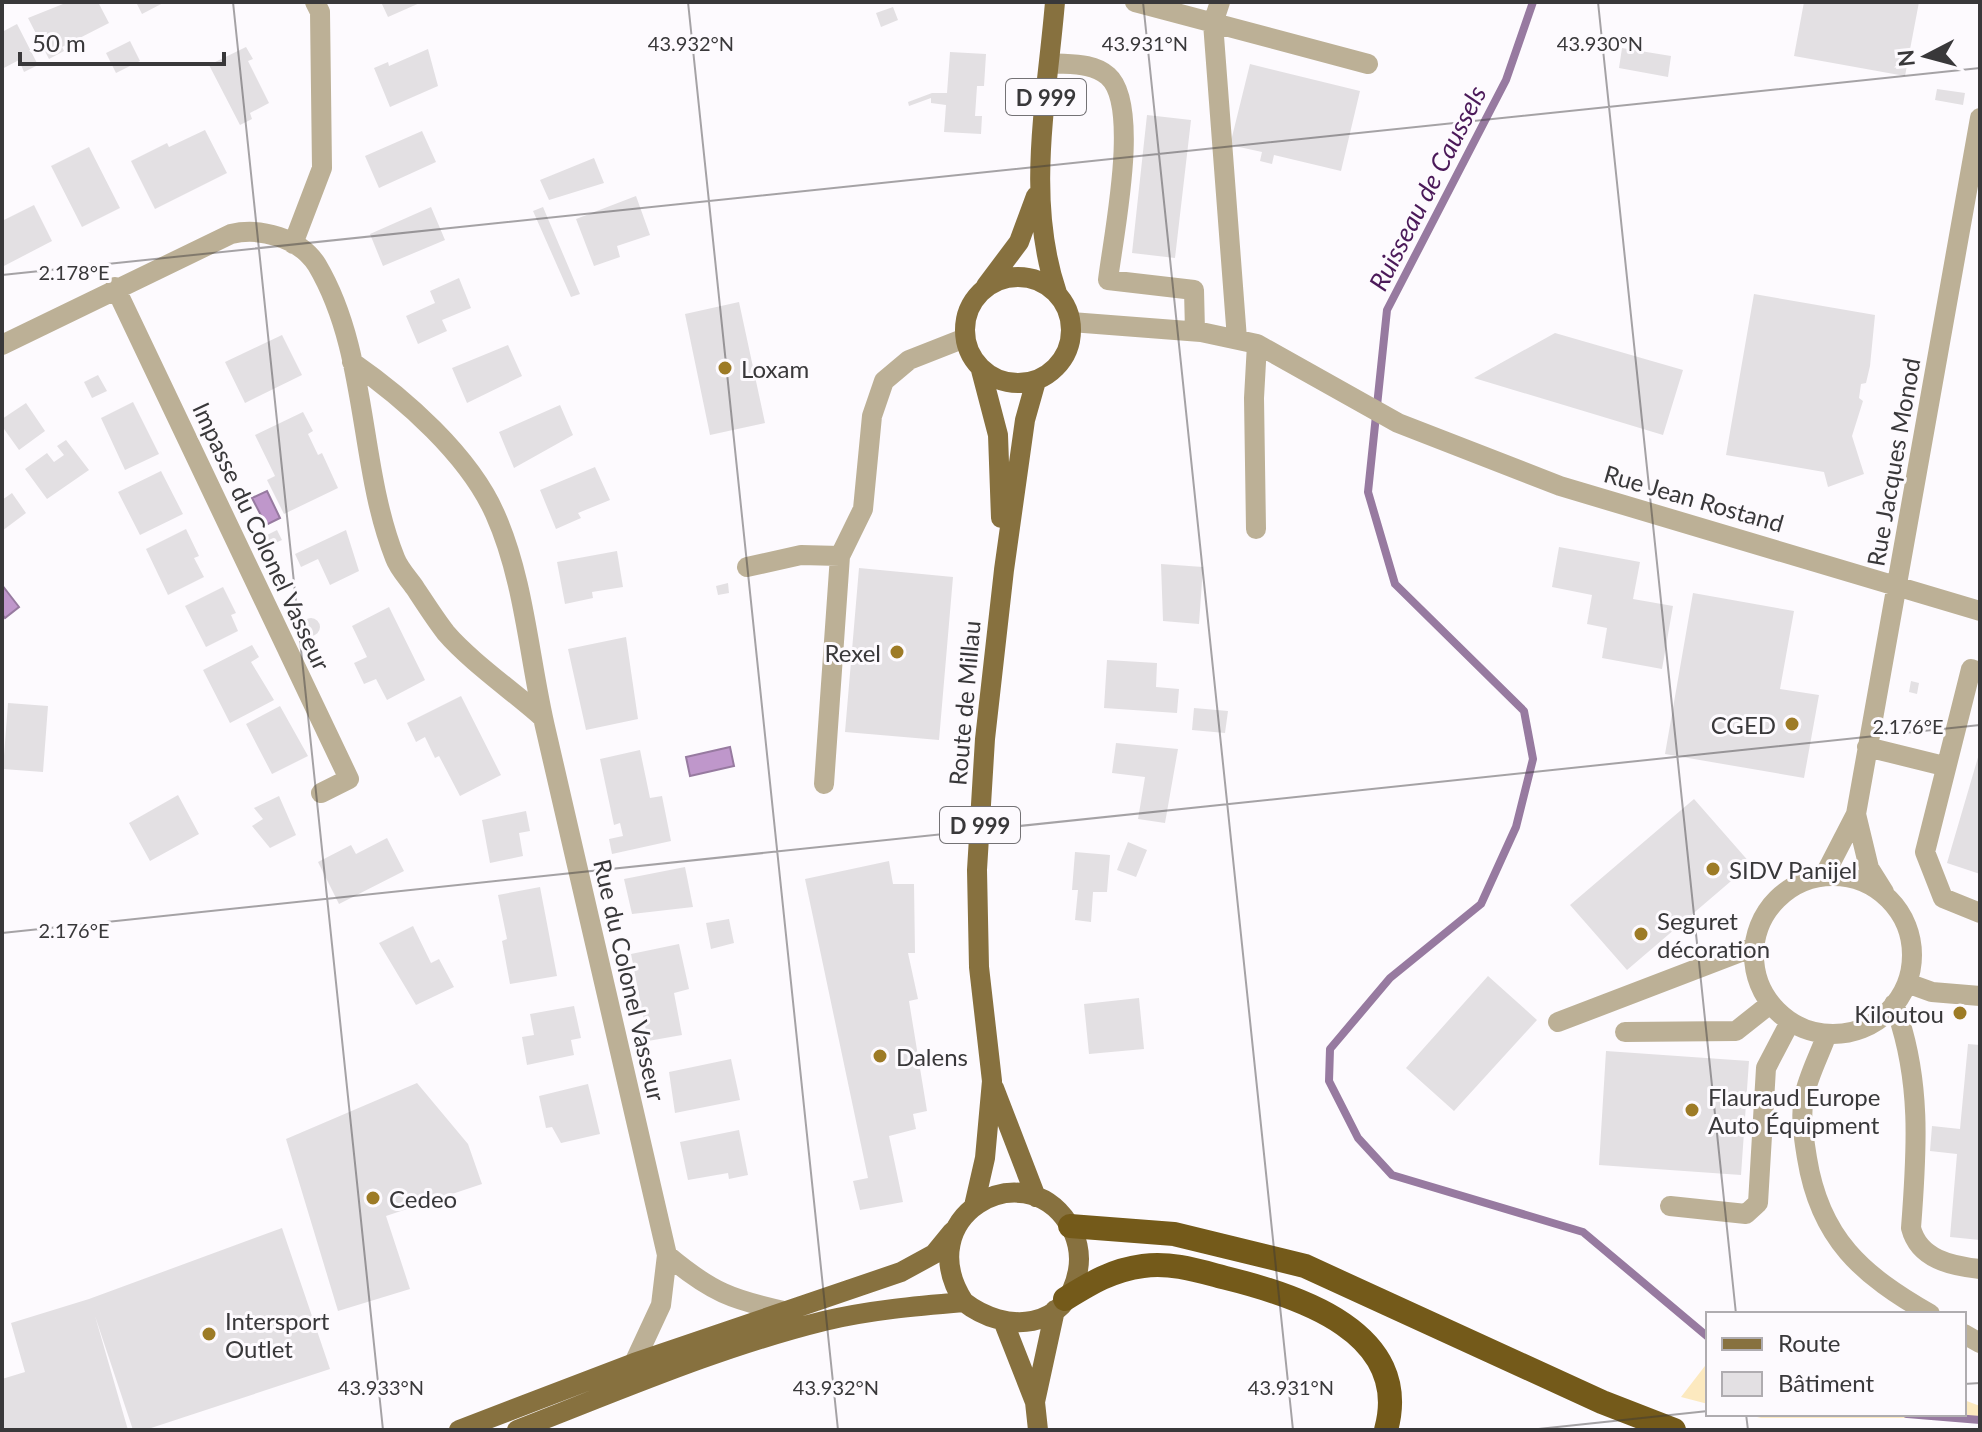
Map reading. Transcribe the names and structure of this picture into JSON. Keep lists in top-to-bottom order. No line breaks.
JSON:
{"streets":{"main road":["D 999","Route de Millau"],"street":["Rue Jacques Monod","Rue Jean Rostand","Impasse du Colonel Vasseur","Rue du Colonel Vasseur"]},"crossings":[["D 999","Route de Millau"],["Rue Jacques Monod","Rue Jean Rostand"]],"water":["Ruisseau de Caussels"],"places":["Loxam","Rexel","CGED","SIDV Panijel","Seguret décoration","Kiloutou","Dalens","Flauraud Europe Auto Équipment","Cedeo","Intersport Outlet"],"legend":["Route","Bâtiment"],"scale_bar":"50 m","north":"left","coordinates":["43.932°N","43.931°N","43.930°N","2.178°E","2.176°E","43.933°N"]}
